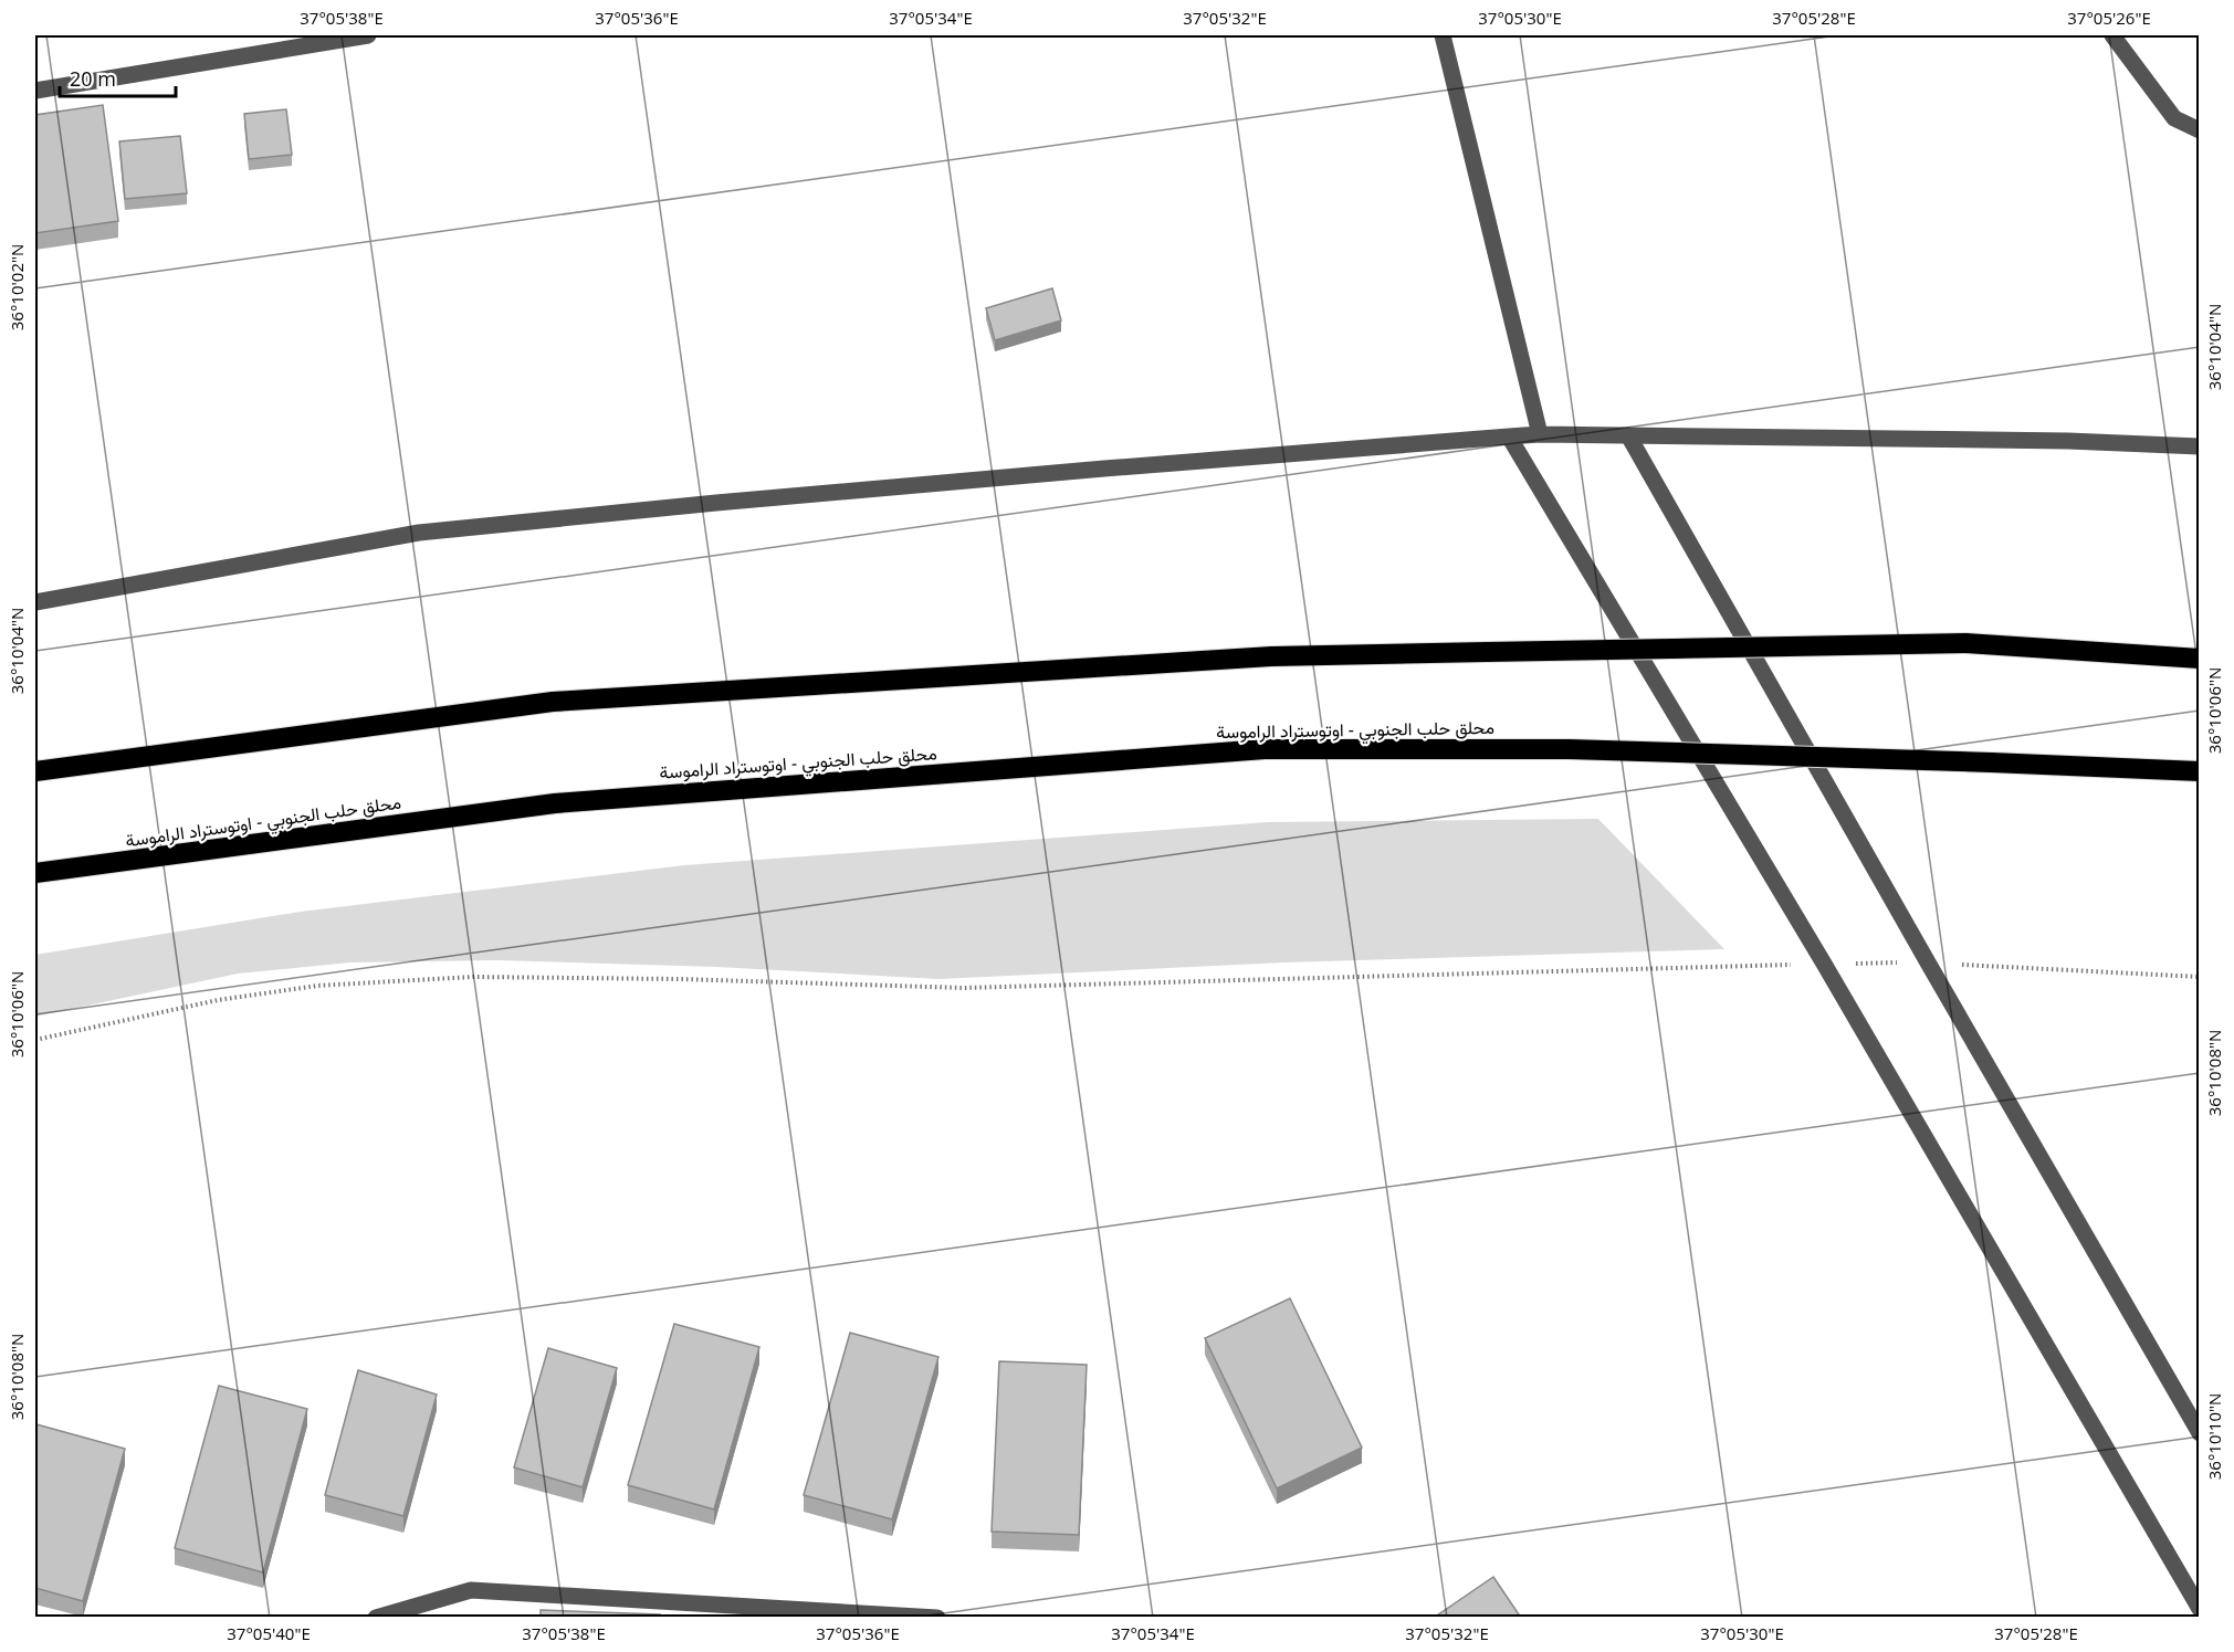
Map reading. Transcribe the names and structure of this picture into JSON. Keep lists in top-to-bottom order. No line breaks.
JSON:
{"streets":{"highway":["محلق حلب الجنوبي - اوتوستراد الراموسة"]},"scale_bar":"20 m","coordinates":["37°05'38\"E","37°05'36\"E","37°05'34\"E","37°05'32\"E","37°05'30\"E","37°05'28\"E","37°05'26\"E","36°10'02\"N","36°10'04\"N","36°10'06\"N","36°10'08\"N","36°10'10\"N","37°05'40\"E"]}
